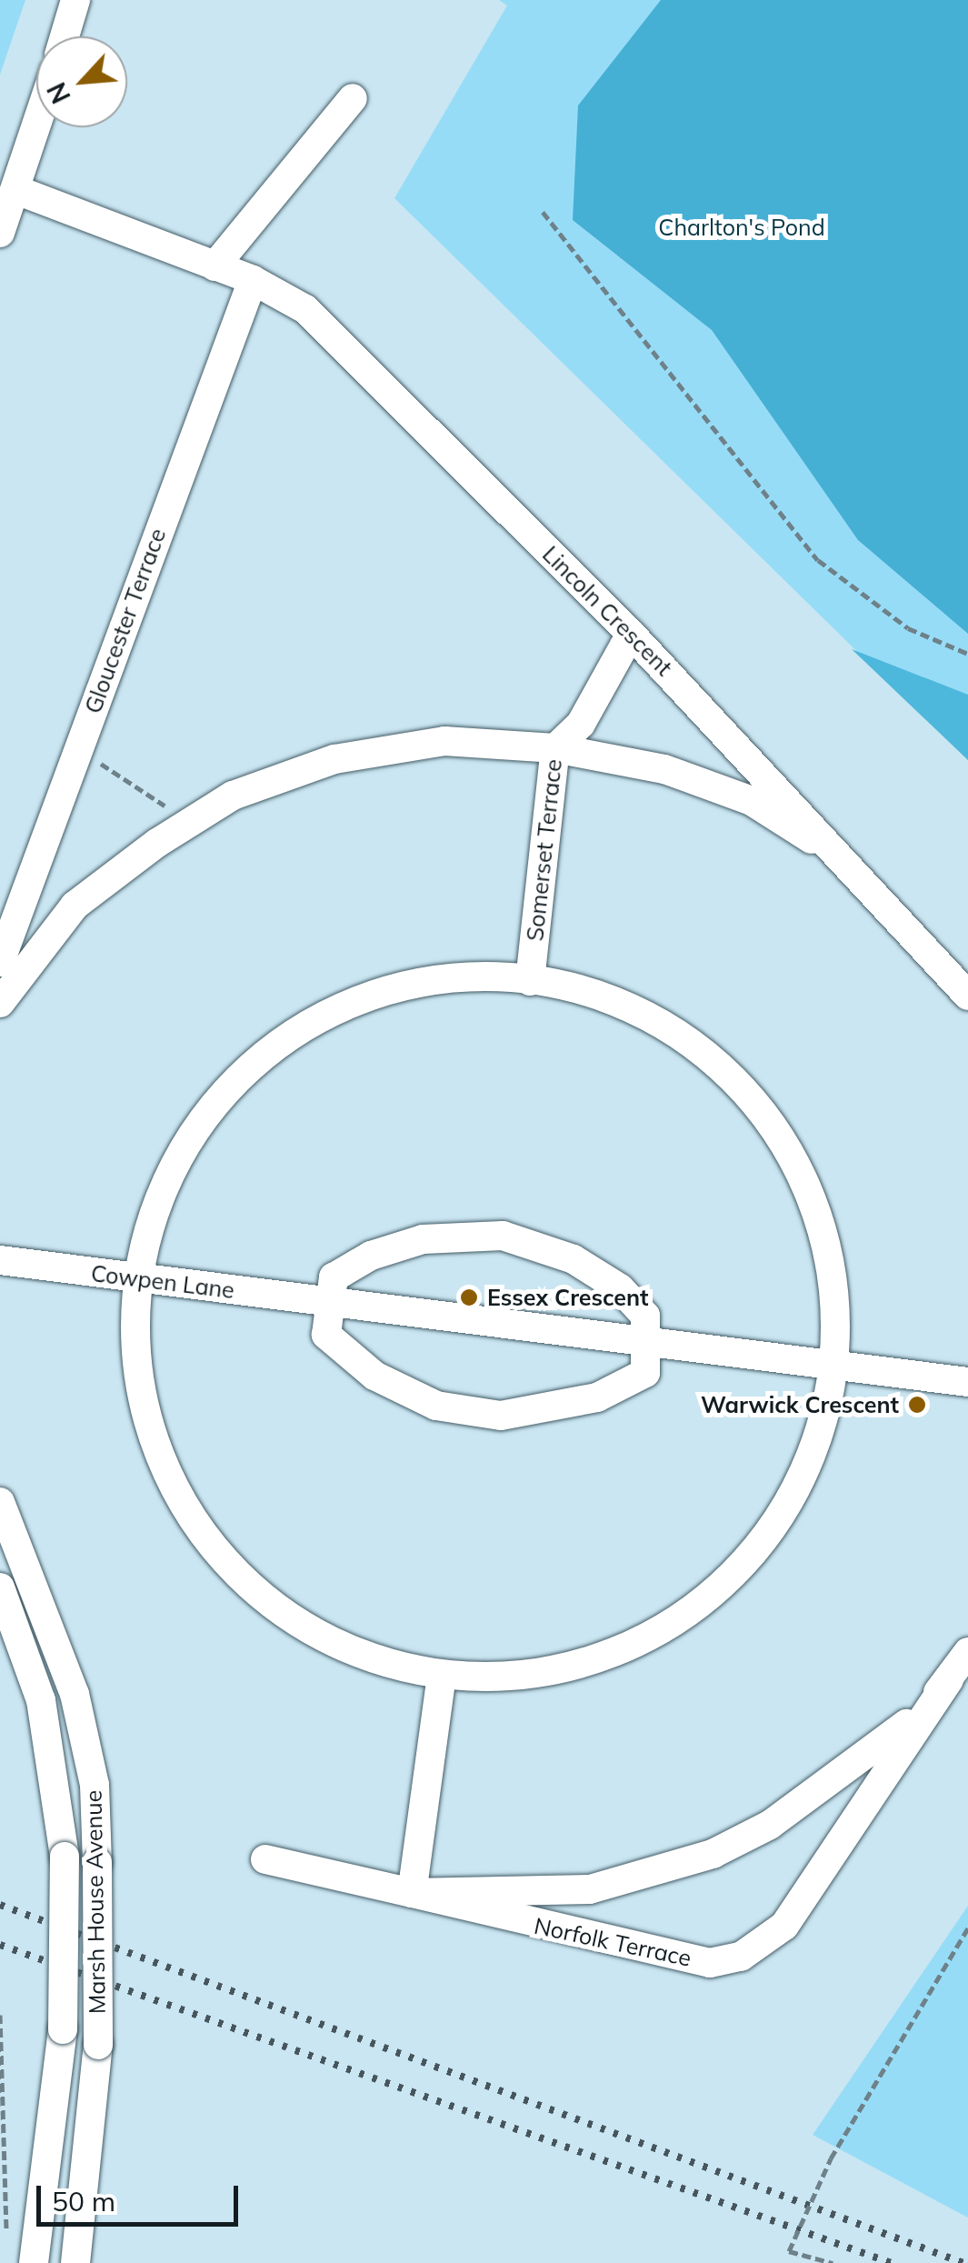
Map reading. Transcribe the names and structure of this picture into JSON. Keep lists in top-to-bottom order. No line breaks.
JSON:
{"streets":{"street":["Lincoln Crescent","Gloucester Terrace","Somerset Terrace","Cowpen Lane","Marsh House Avenue","Norfolk Terrace"]},"crossings":[["Lincoln Crescent","Gloucester Terrace"],["Lincoln Crescent","Somerset Terrace"]],"parks":["Charlton's Pond"],"places":["Essex Crescent","Warwick Crescent"],"scale_bar":"50 m","north":"bottom left"}
